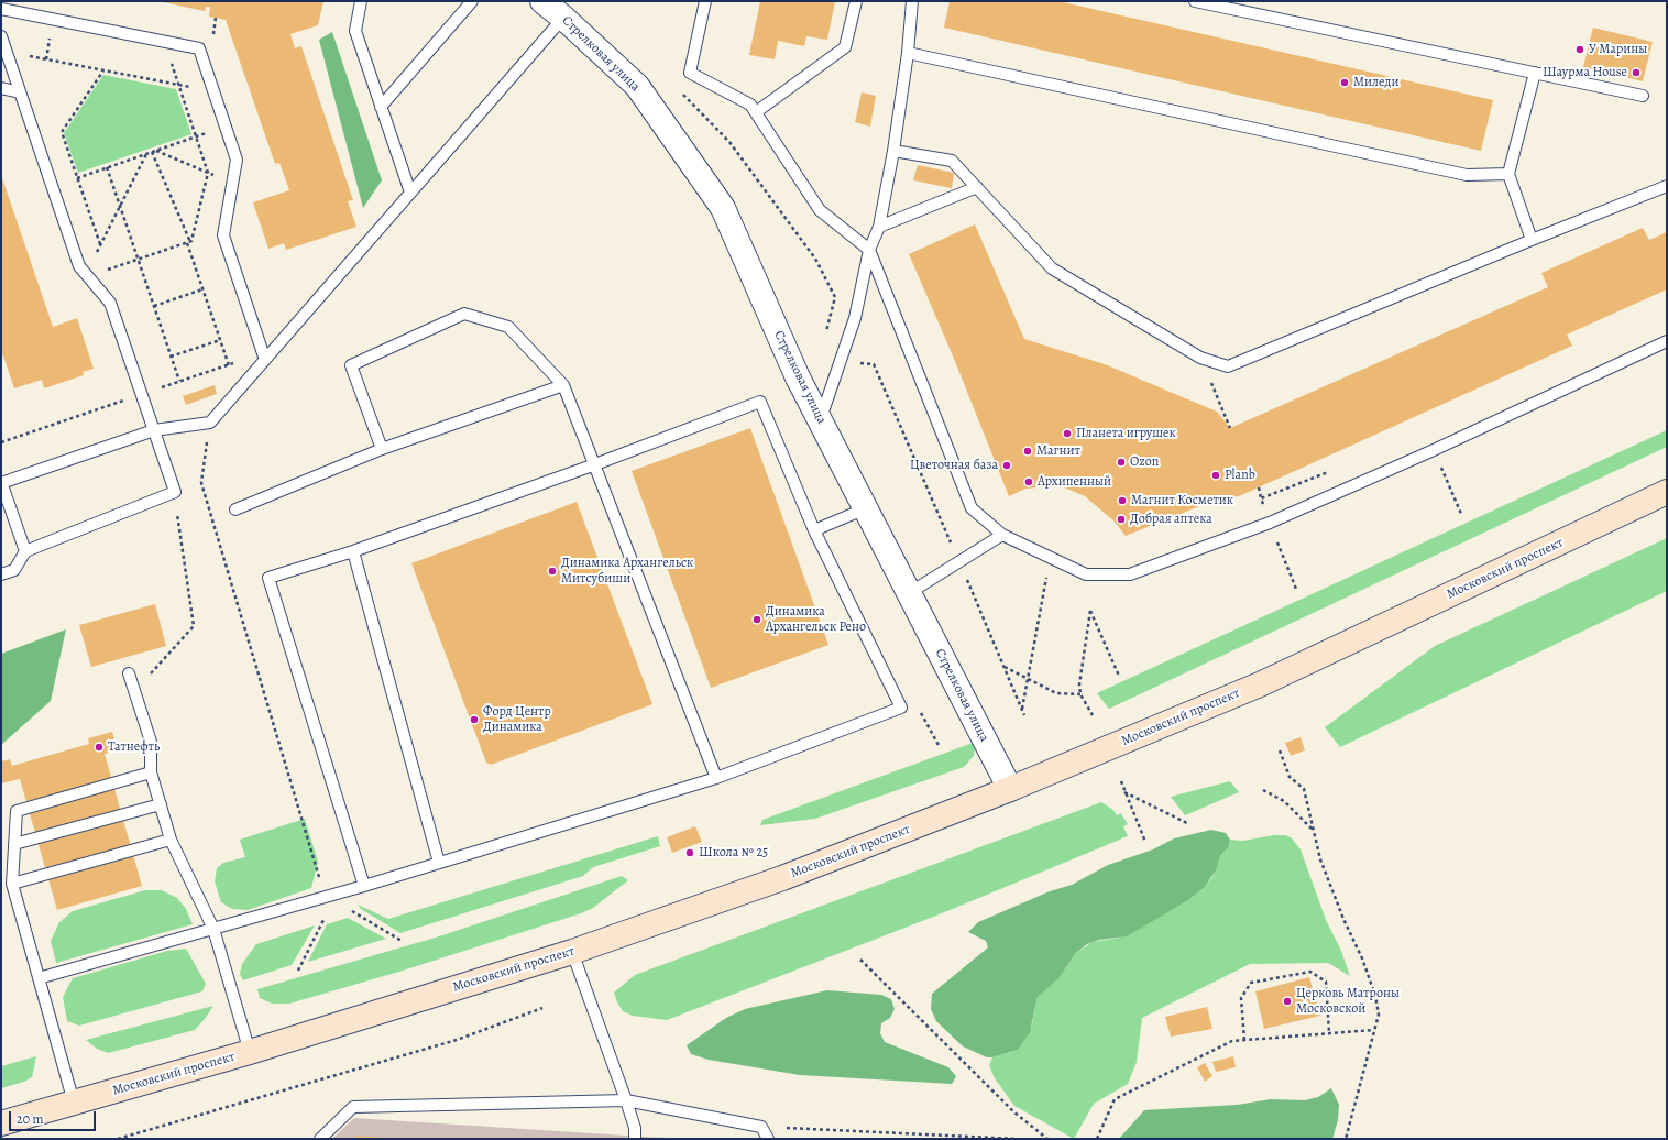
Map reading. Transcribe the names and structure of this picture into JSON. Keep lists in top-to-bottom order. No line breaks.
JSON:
{"streets":{"main road":["Московский проспект"],"street":["Стрелковая улица"]},"crossings":[["Стрелковая улица","Московский проспект"]],"places":["У Марины","Шаурма House","Миледи","Планета игрушек","Магнит","Ozon","Цветочная база","Planb","Архипенный","Магнит Косметик","Добрая аптека","Динамика Архангельск Митсубиши","Динамика Архангельск Рено","Форд Центр Динамика","Татнефть","Школа № 25","Церковь Матроны Московской"],"scale_bar":"20 m"}
